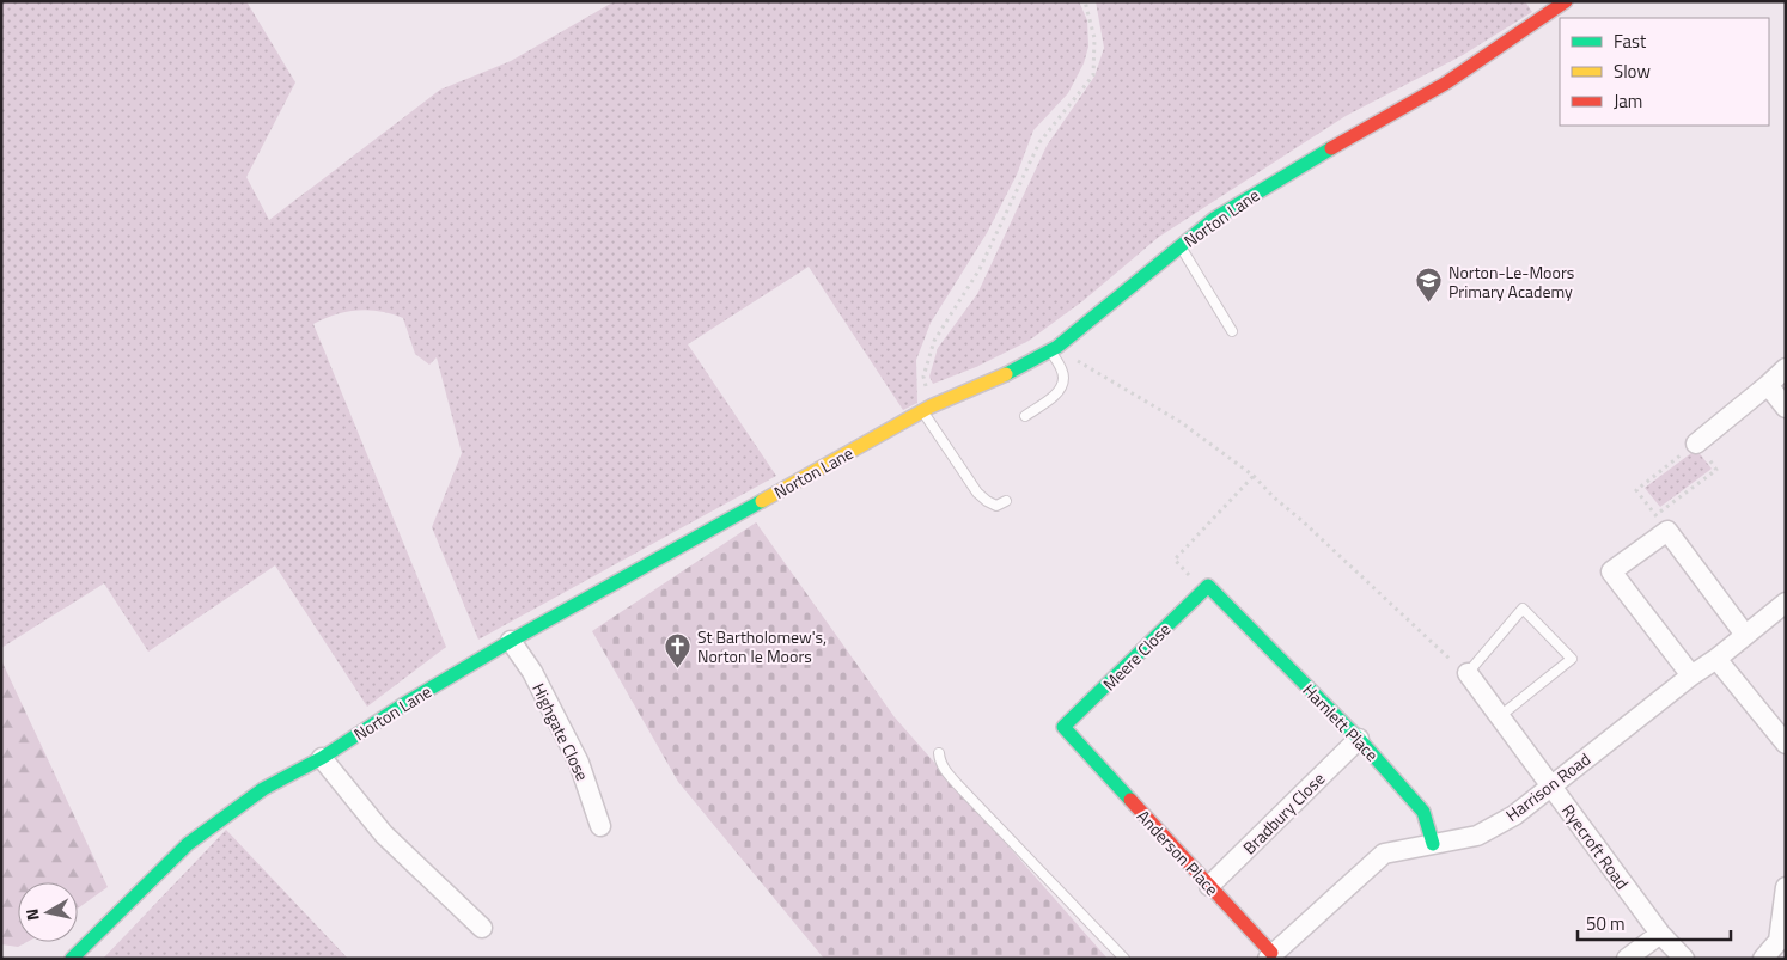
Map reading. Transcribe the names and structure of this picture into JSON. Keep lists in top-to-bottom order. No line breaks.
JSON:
{"streets":{"street":["Norton Lane","Meere Close","Hamlett Place","Highgate Close","Harrison Road","Bradbury Close","Ryecroft Road","Anderson Place"]},"crossings":[["Norton Lane","Highgate Close"],["Meere Close","Hamlett Place"],["Meere Close","Anderson Place"],["Hamlett Place","Harrison Road"],["Hamlett Place","Bradbury Close"],["Harrison Road","Ryecroft Road"],["Harrison Road","Anderson Place"],["Bradbury Close","Anderson Place"]],"places":{"school or university":["Norton-Le-Moors Primary Academy"],"church":["St Bartholomew's, Norton le Moors"]},"legend":["Fast","Slow","Jam"],"scale_bar":"50 m","north":"left"}
